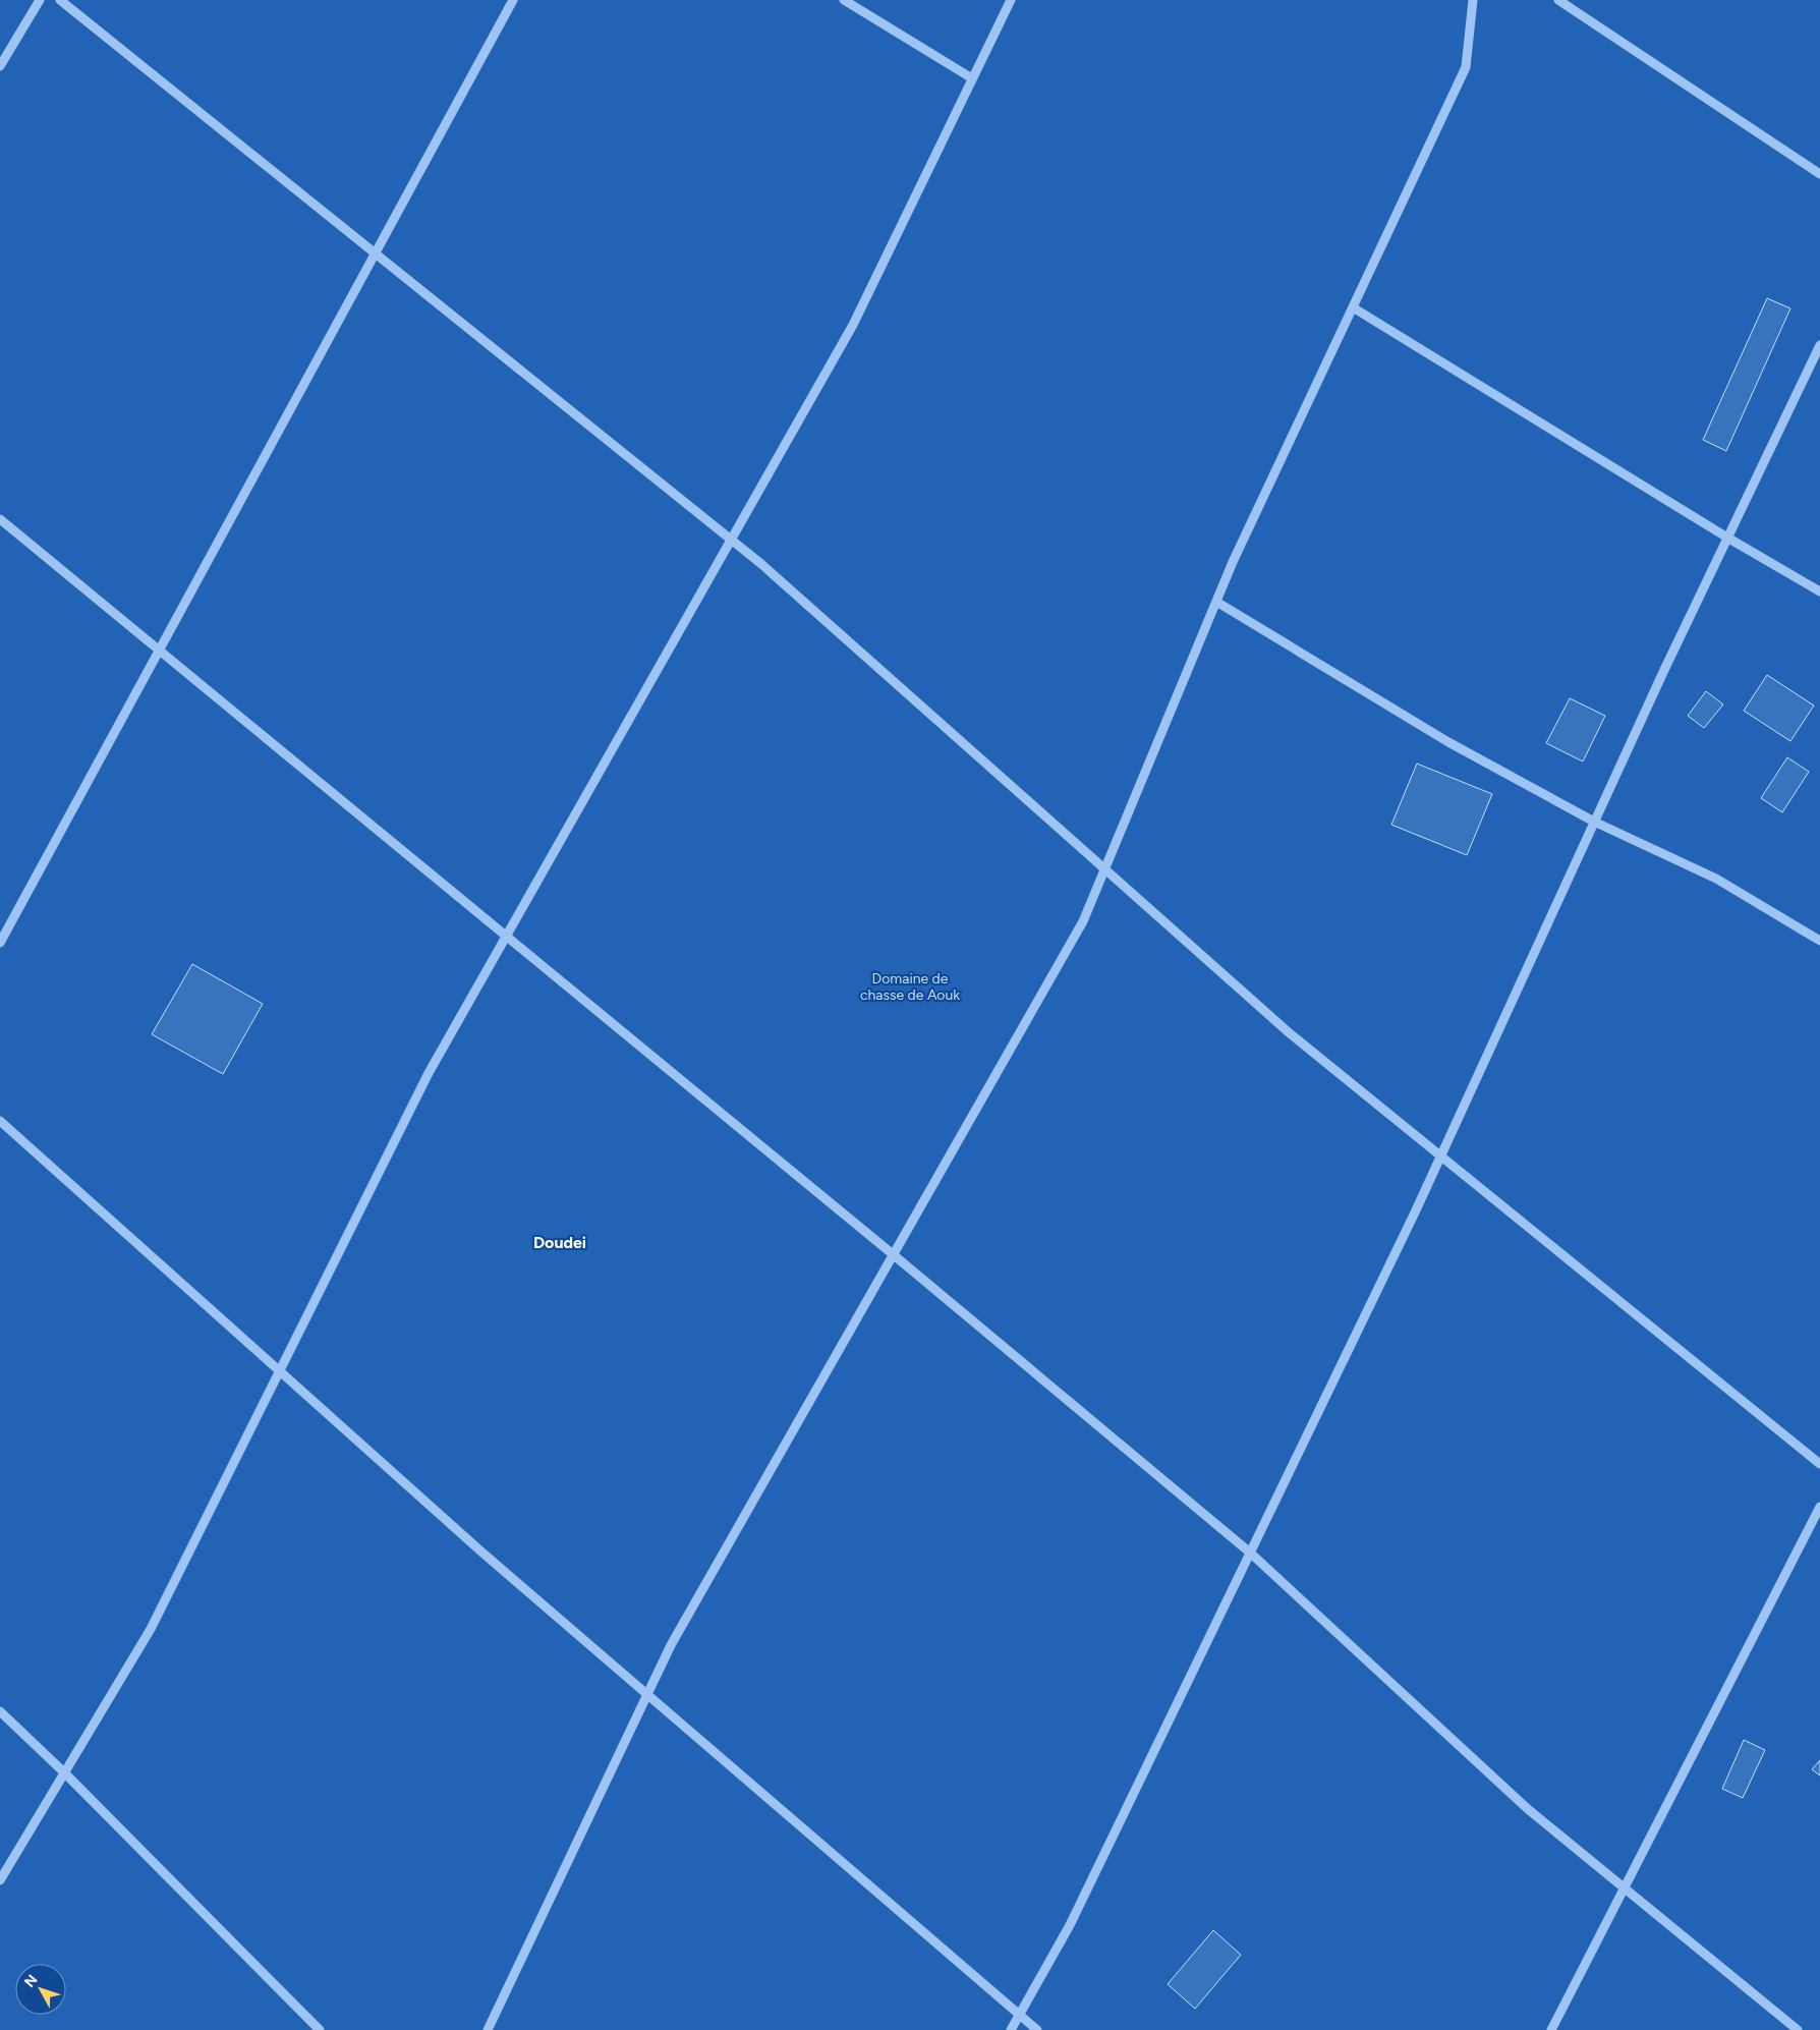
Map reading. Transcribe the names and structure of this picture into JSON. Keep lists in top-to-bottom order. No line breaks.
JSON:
{"districts":["Doudei"],"parks":["Domaine de chasse de Aouk"],"north":"top left"}
